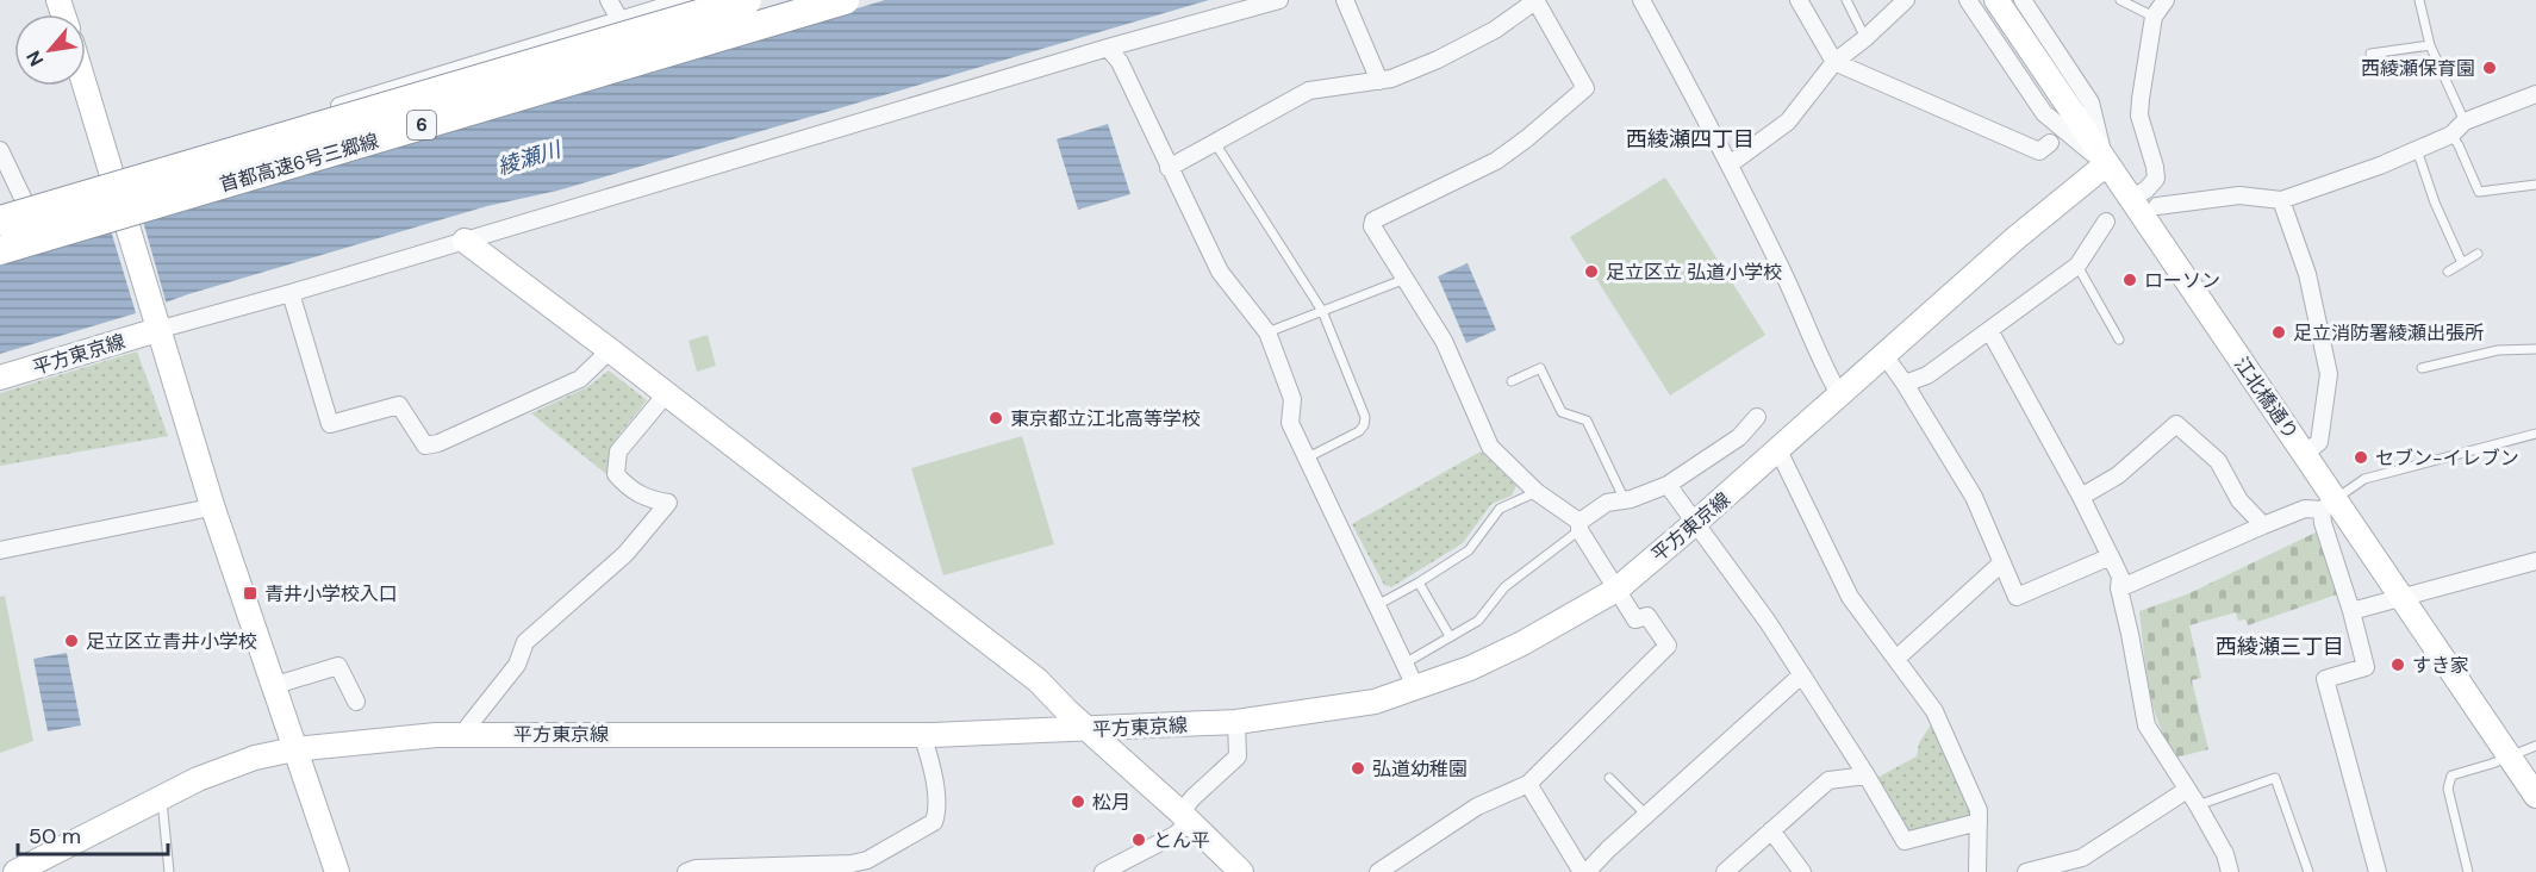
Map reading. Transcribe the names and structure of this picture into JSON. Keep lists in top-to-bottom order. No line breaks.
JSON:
{"streets":{"highway":["6","首都高速6号三郷線"],"main road":["平方東京線","江北橋通り"]},"crossings":[["平方東京線","江北橋通り"]],"districts":["西綾瀬四丁目","西綾瀬三丁目"],"water":["綾瀬川"],"places":{"other":["西綾瀬保育園","足立区立 弘道小学校","ローソン","足立消防署綾瀬出張所","東京都立江北高等学校","セブン-イレブン","足立区立青井小学校","すき家","弘道幼稚園","松月","とん平"],"transit":["青井小学校入口"]},"scale_bar":"50 m","north":"bottom left"}
